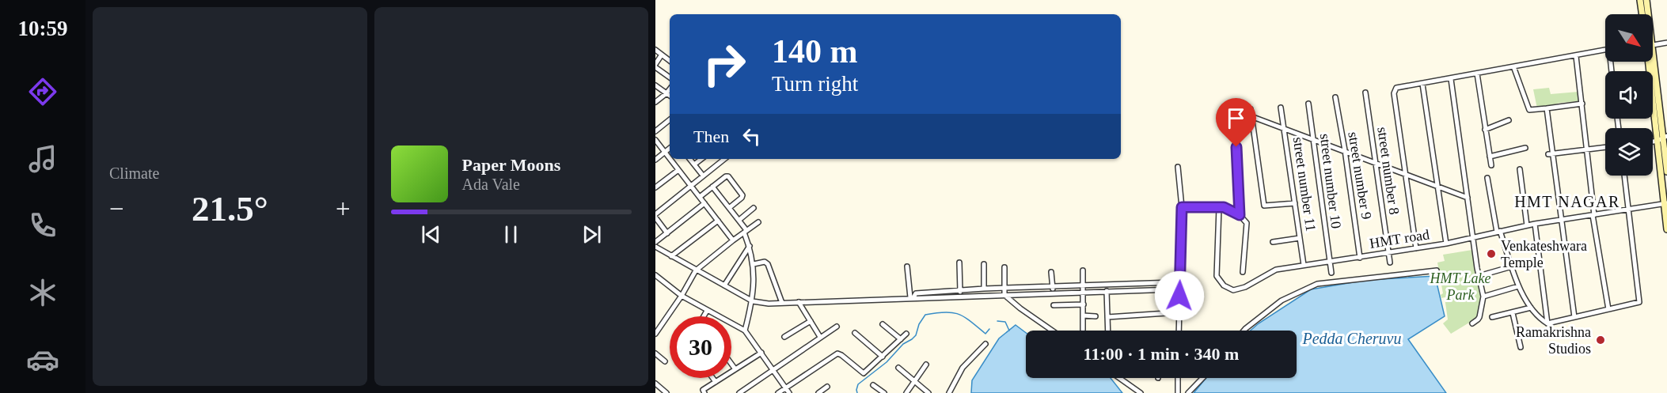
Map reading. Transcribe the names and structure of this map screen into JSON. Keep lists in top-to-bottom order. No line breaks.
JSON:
{"streets":{"street":["street number 8","street number 9","street number 10","street number 11","HMT road"]},"crossings":[["street number 8","HMT road"],["street number 9","HMT road"],["street number 10","HMT road"],["street number 11","HMT road"]],"districts":["HMT NAGAR"],"water":["Pedda Cheruvu"],"parks":["HMT Lake Park"],"places":["Venkateshwara Temple","Ramakrishna Studios"],"north":"bottom right","page":{"tabs":"10:59","tile":"Climate","turn":["140 m","Turn right"],"then":"Then","song":["Paper Moons","Ada Vale"],"heat":["−","21.5°","+"],"limit":"30","trip":"11:00 · 1 min · 340 m"}}
